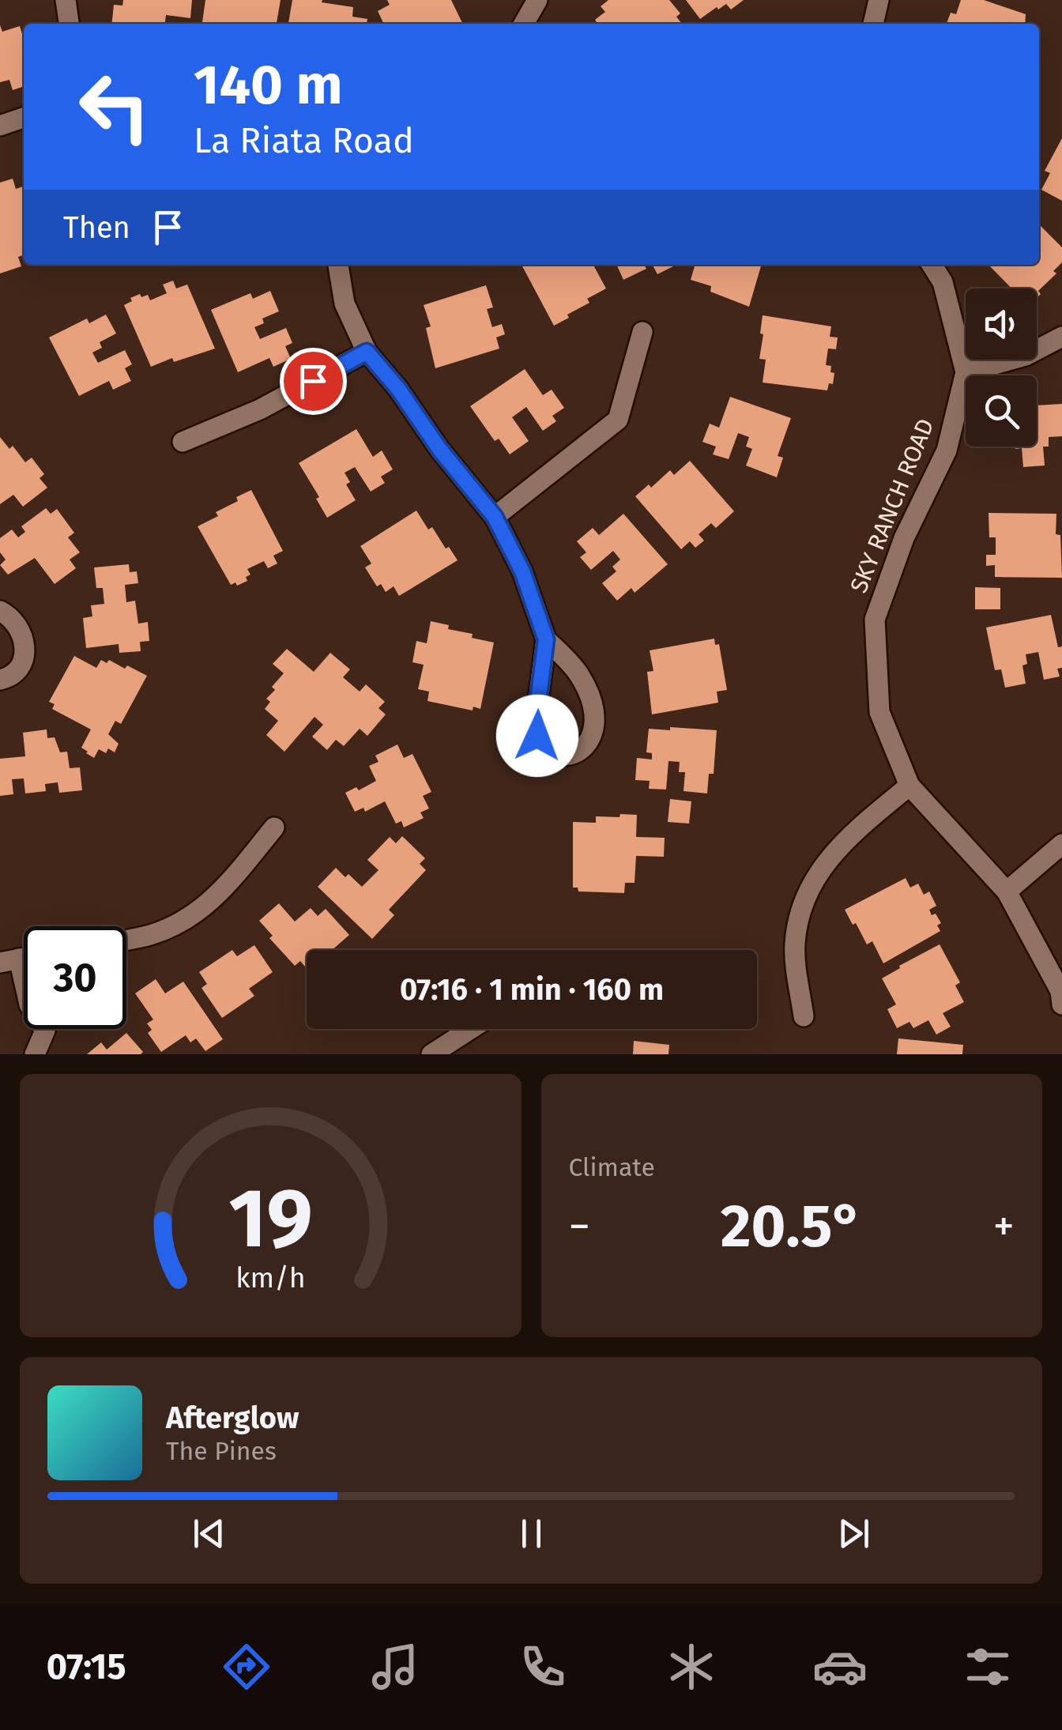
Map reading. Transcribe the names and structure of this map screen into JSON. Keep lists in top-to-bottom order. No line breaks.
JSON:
{"streets":{"street":["SKY RANCH ROAD"]},"page":{"turn":["140 m","La Riata Road"],"then":"Then","limit":"30","trip":"07:16 · 1 min · 160 m","tile":"Climate","heat":["−","20.5°","+"],"song":["Afterglow","The Pines"],"tabs":"07:15","gauge":["19","km/h"]}}
